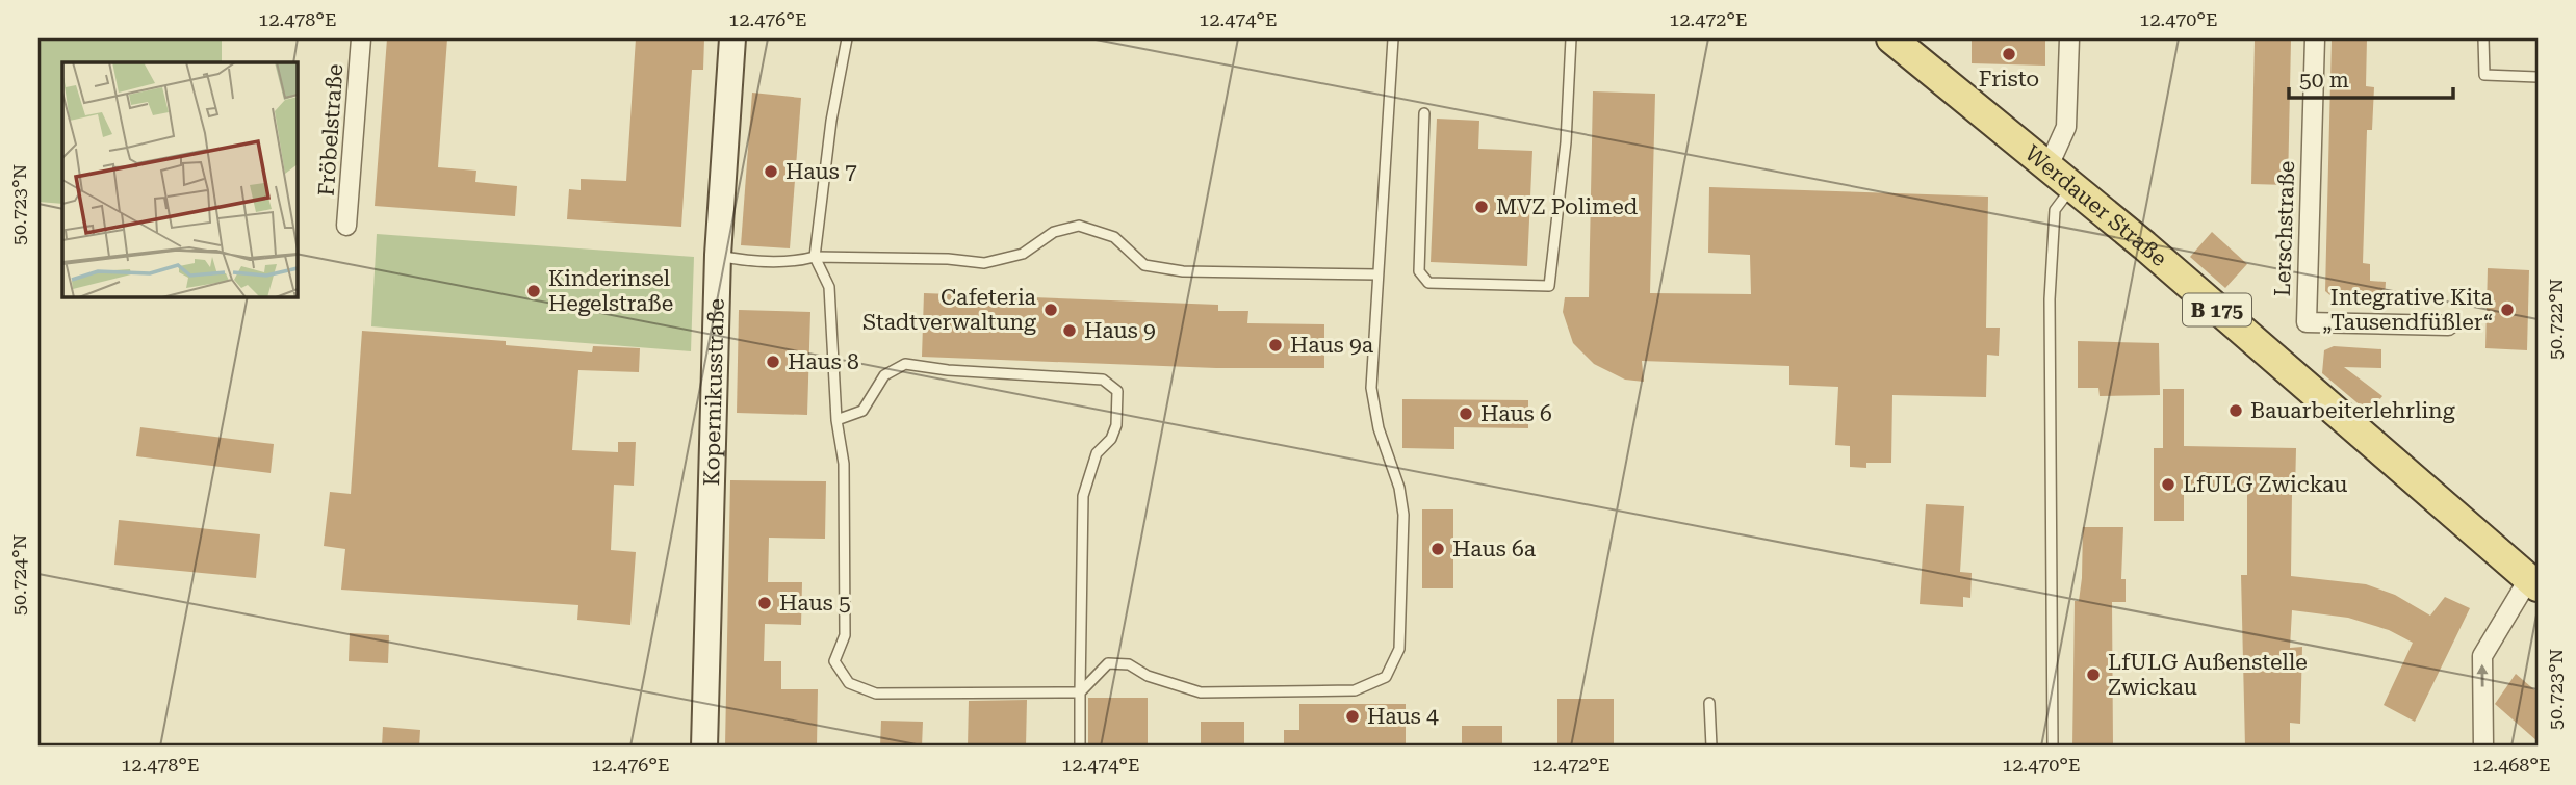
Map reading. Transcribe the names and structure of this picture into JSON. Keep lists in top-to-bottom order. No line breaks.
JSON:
{"streets":{"main road":["Werdauer Straße","B 175"],"street":["Fröbelstraße","Lerschstraße","Kopernikusstraße"]},"places":["Fristo","Haus 7","MVZ Polimed","Kinderinsel Hegelstraße","Cafeteria Stadtverwaltung","Integrative Kita „Tausendfüßler“","Haus 9","Haus 9a","Haus 8","Bauarbeiterlehrling","Haus 6","LfULG Zwickau","Haus 6a","Haus 5","LfULG Außenstelle Zwickau","Haus 4"],"scale_bar":"50 m","coordinates":["12.478°E","12.476°E","12.474°E","12.472°E","12.470°E","50.723°N","50.722°N","50.724°N","12.468°E"]}
